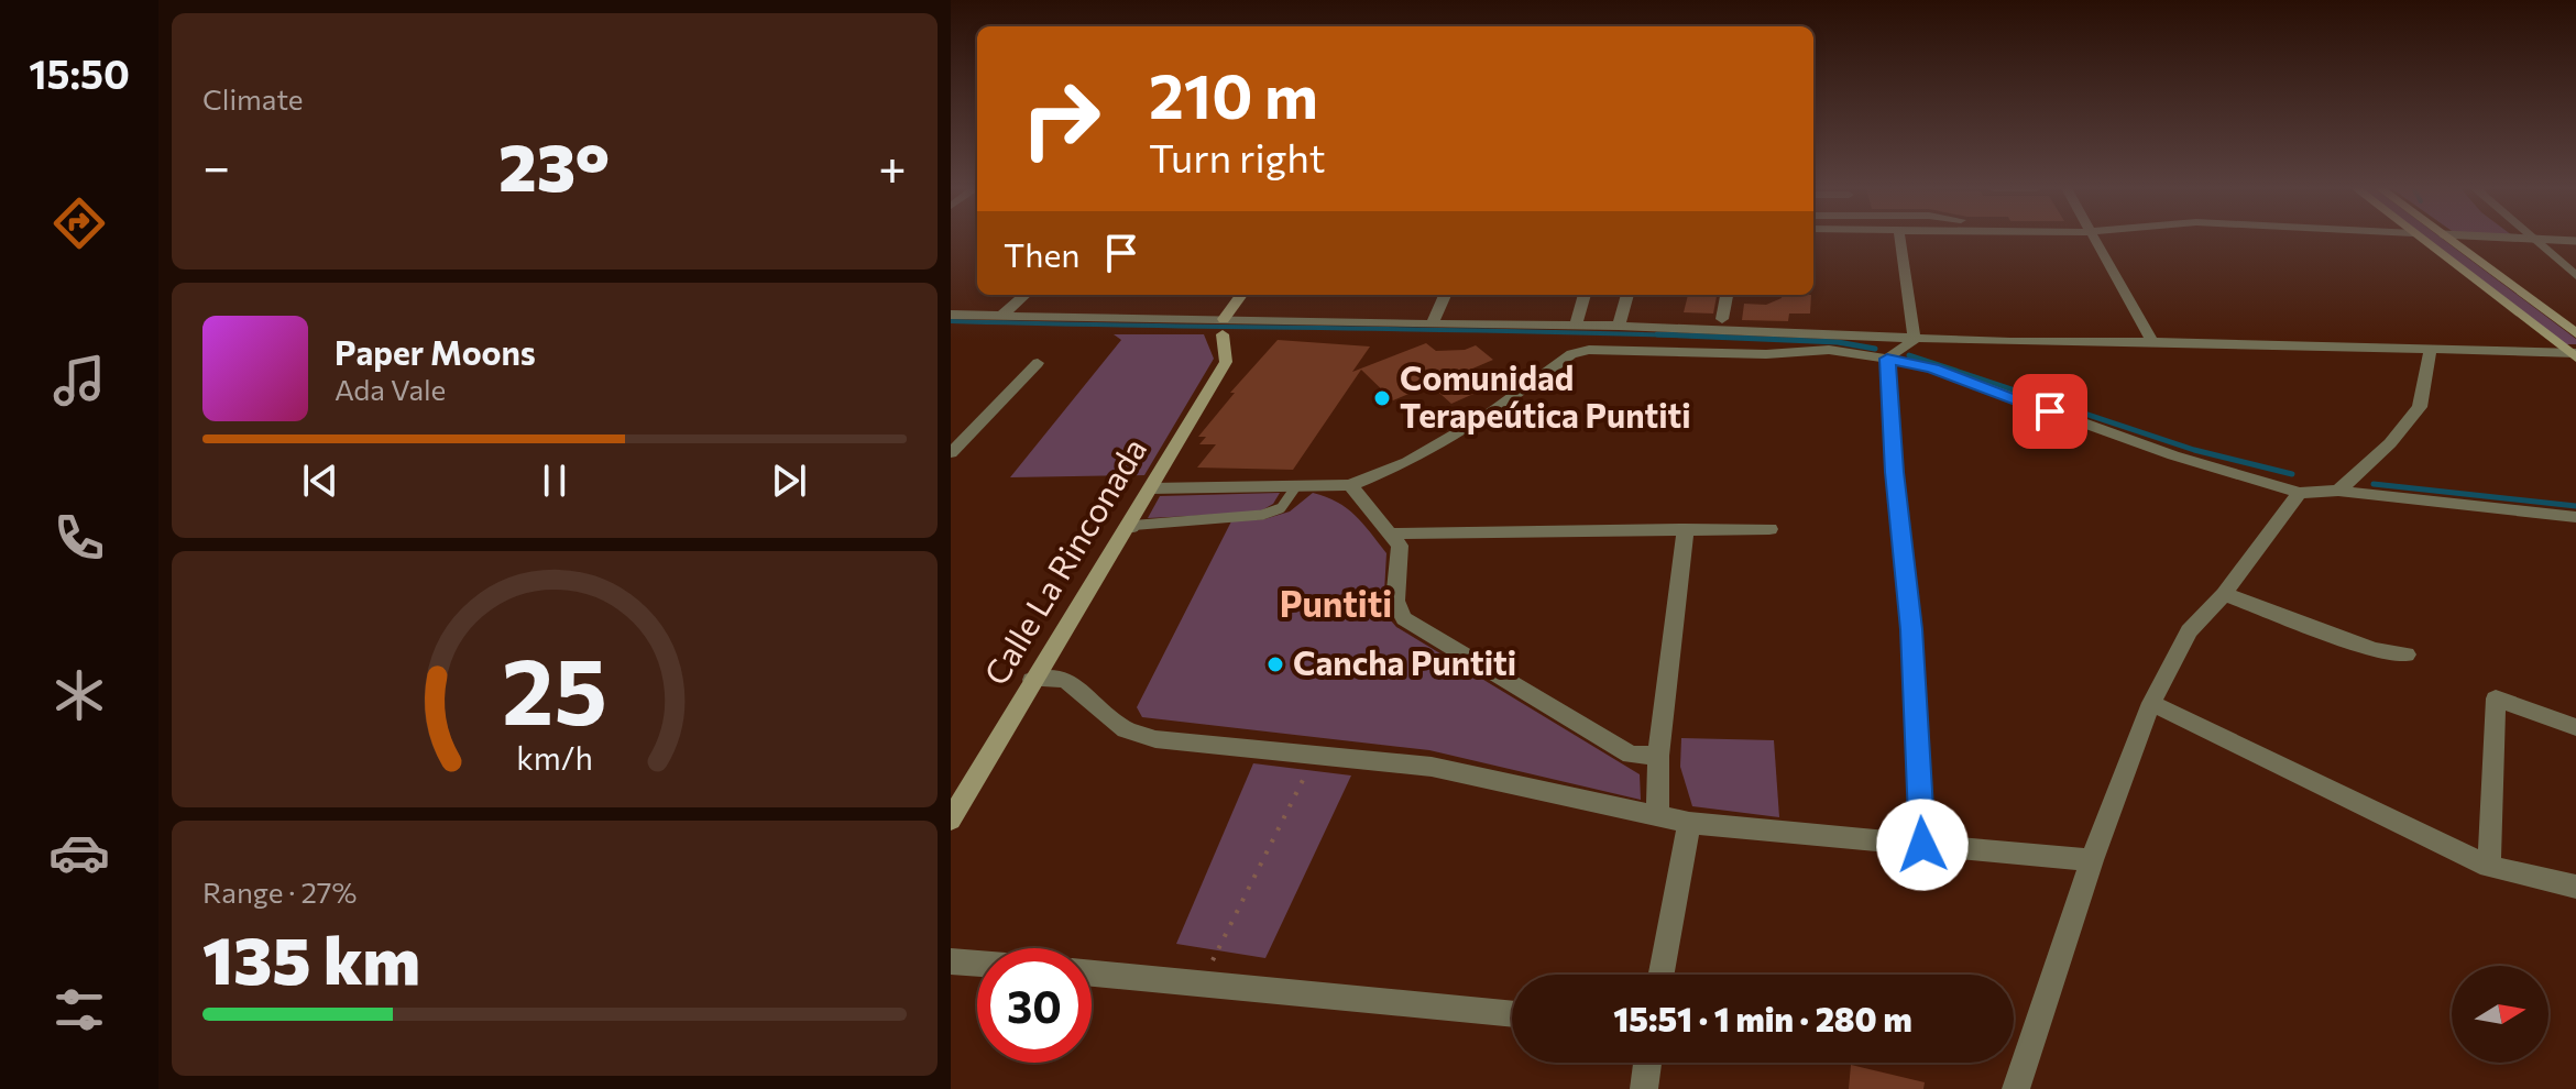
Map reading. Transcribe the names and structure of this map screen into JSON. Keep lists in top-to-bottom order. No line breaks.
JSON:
{"streets":{"main road":["Calle La Rinconada"]},"districts":["Puntiti"],"places":["Comunidad Terapeútica Puntiti","Cancha Puntiti"],"north":"right","page":{"tabs":"15:50","tile":["Climate",["Range · 27%","135 km"]],"turn":["210 m","Turn right"],"heat":["−","23°","+"],"then":"Then","song":["Paper Moons","Ada Vale"],"limit":"30","trip":"15:51 · 1 min · 280 m","gauge":["25","km/h"]}}
